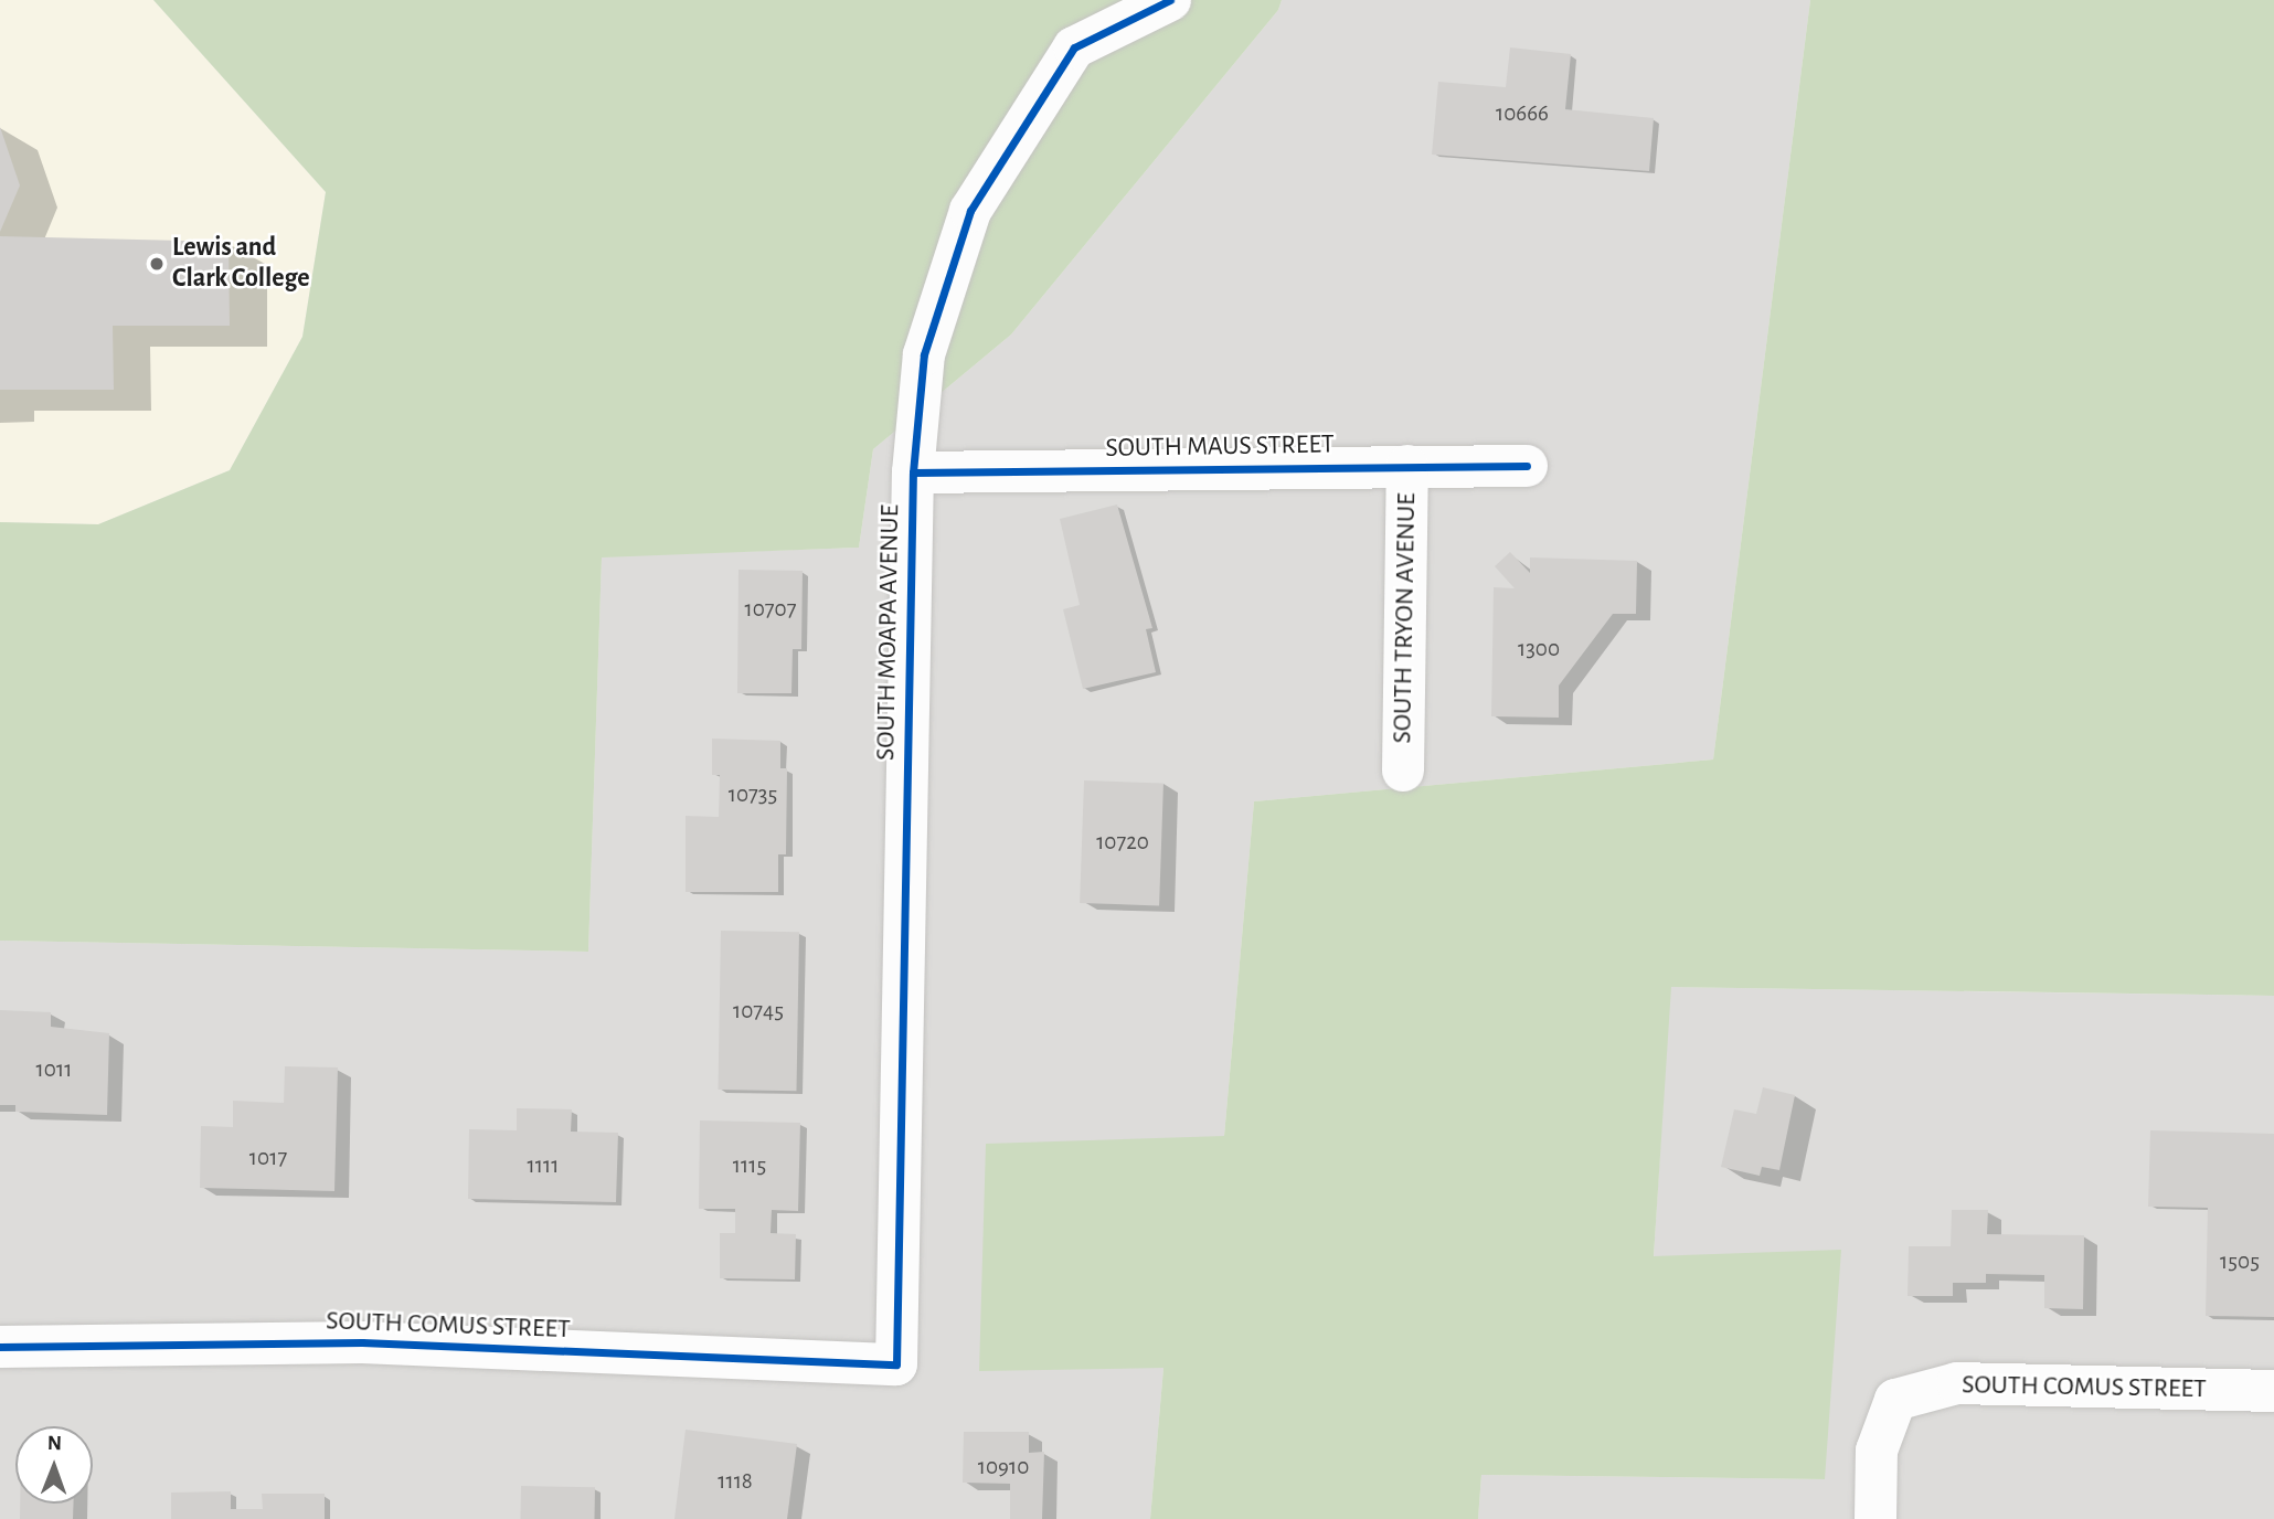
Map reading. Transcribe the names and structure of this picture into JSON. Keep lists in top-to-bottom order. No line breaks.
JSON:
{"streets":{"street":["SOUTH MAUS STREET","SOUTH TRYON AVENUE","SOUTH MOAPA AVENUE","SOUTH COMUS STREET"]},"crossings":[["SOUTH MAUS STREET","SOUTH TRYON AVENUE"],["SOUTH MAUS STREET","SOUTH MOAPA AVENUE"],["SOUTH MOAPA AVENUE","SOUTH COMUS STREET"]],"places":["Lewis and Clark College"],"house_numbers":["10666","10707","1300","10735","10720","10745","1011","1017","1111","1115","1505","10910","1118"],"north":"top"}
